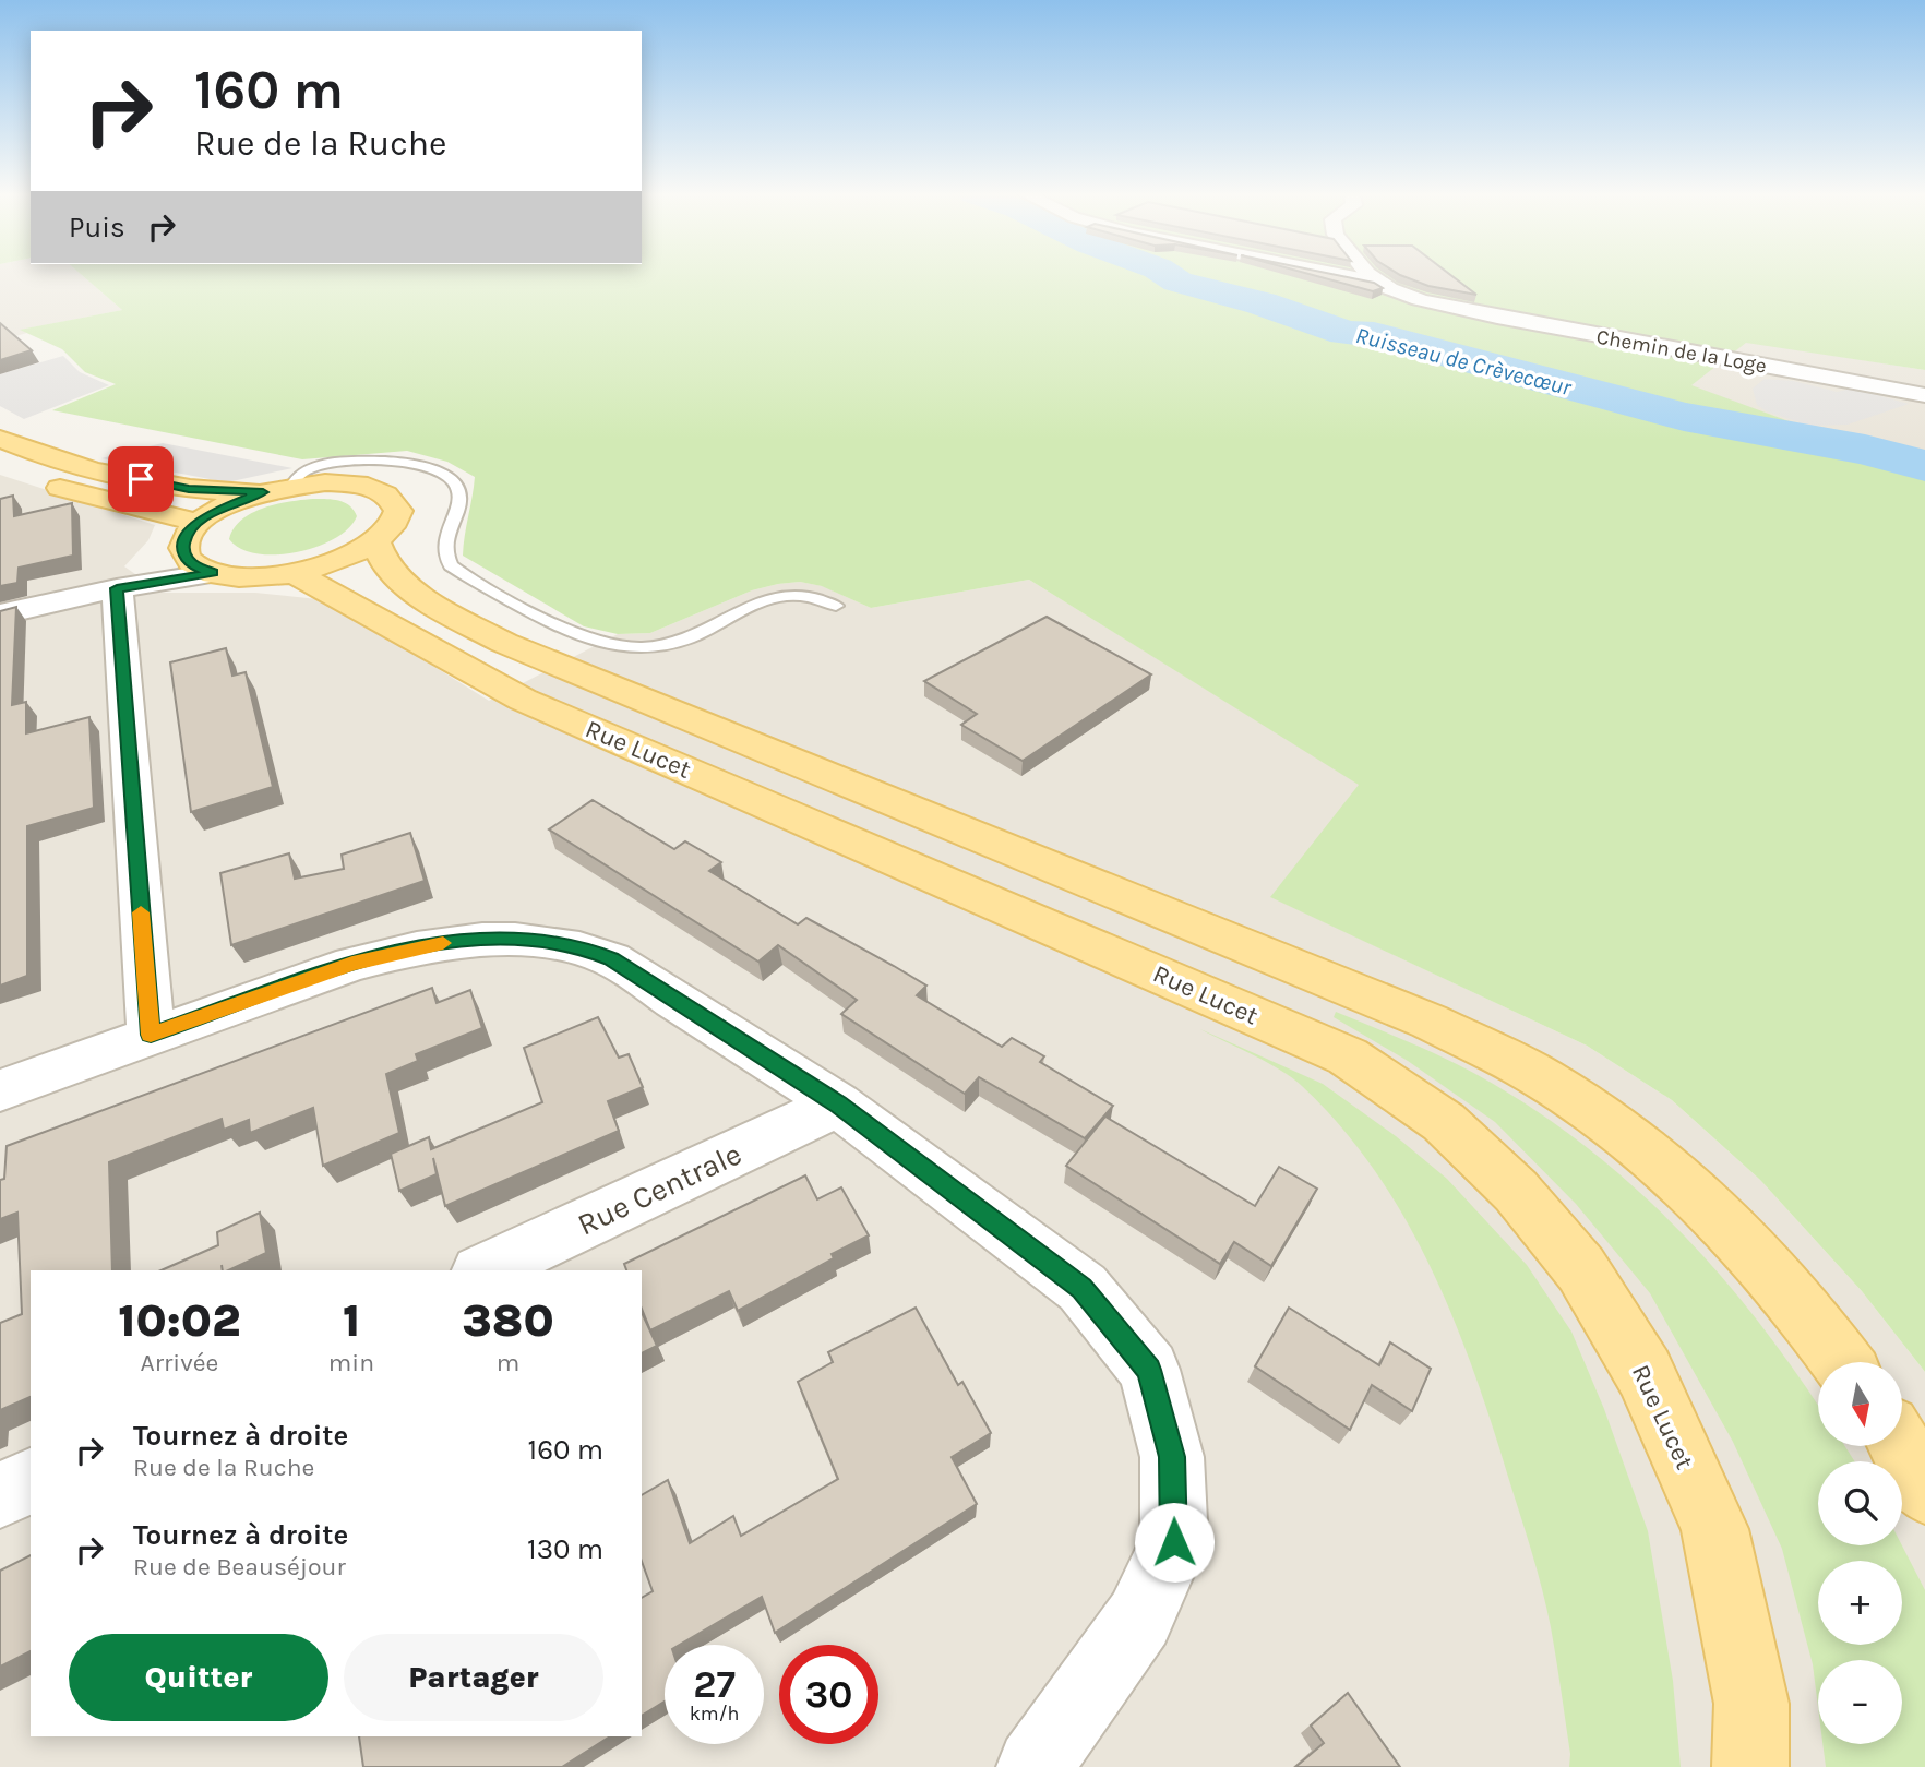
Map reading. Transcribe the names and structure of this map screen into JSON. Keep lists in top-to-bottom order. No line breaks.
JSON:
{"streets":{"main road":["Rue Lucet"],"street":["Chemin de la Loge","Rue Centrale"]},"water":["Ruisseau de Crèvecœur"],"north":"bottom","page":{"turn":["160 m","Rue de la Ruche"],"then":"Puis","eta":["10:02","Arrivée","1","min","380","m"],"map_buttons":["+","−"],"list":[{"name":"Tournez à droite","note":"Rue de la Ruche","value":"160 m"},{"name":"Tournez à droite","note":"Rue de Beauséjour","value":"130 m"}],"buttons":["Quitter","Partager"],"speed":"27 km/h","limit":"30"}}
